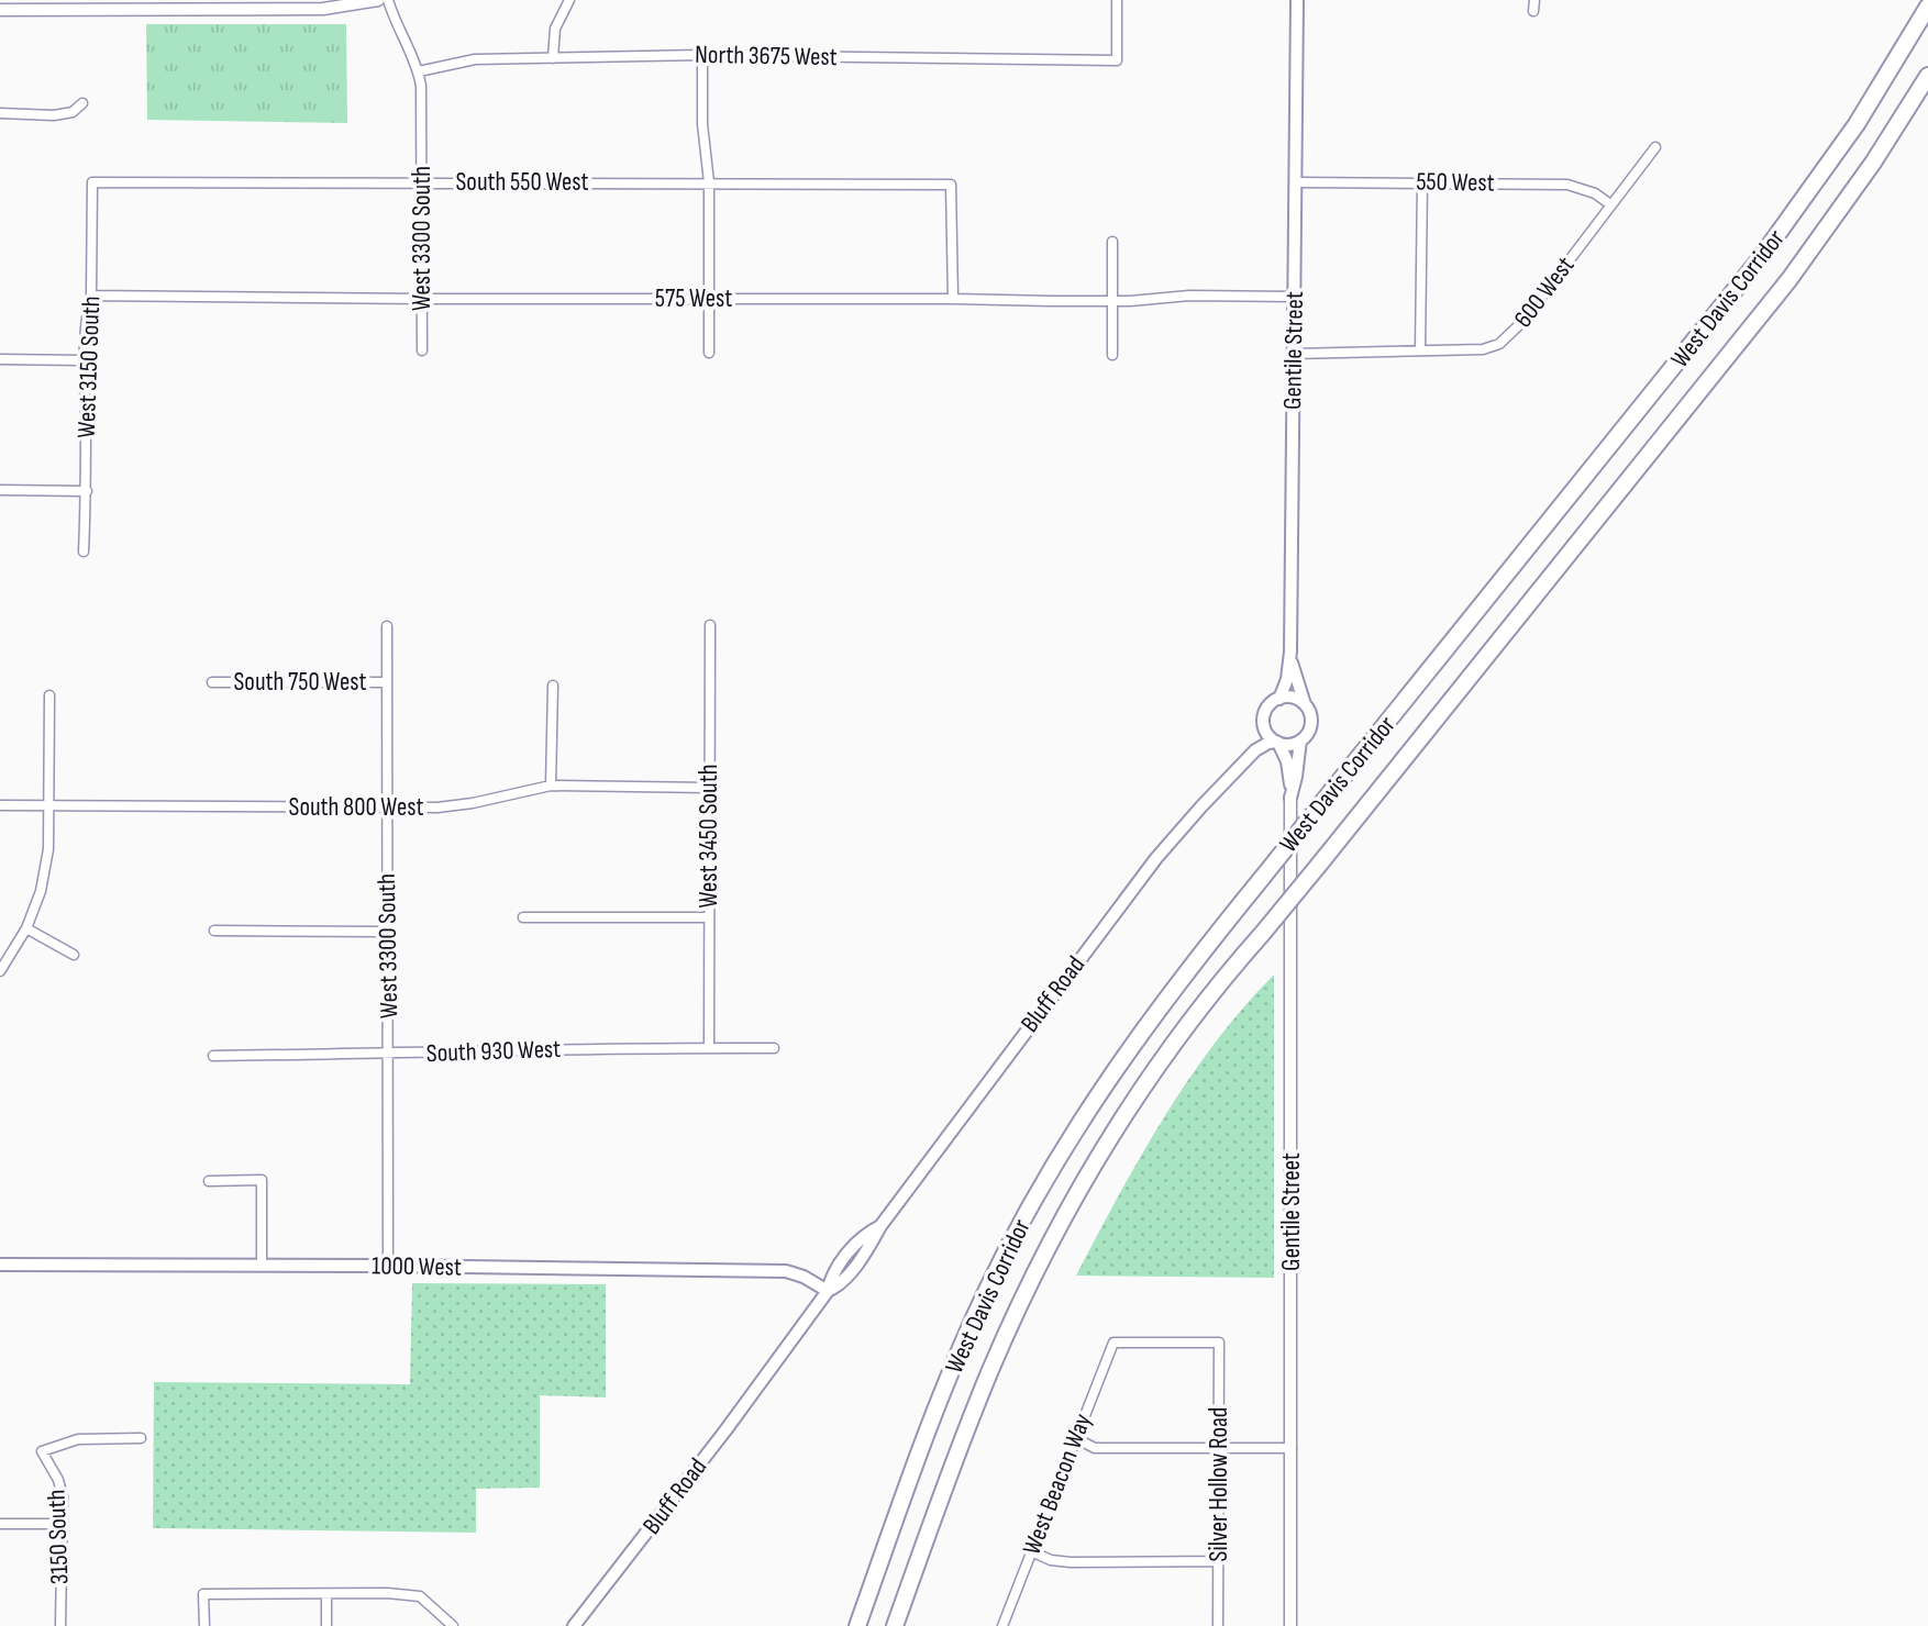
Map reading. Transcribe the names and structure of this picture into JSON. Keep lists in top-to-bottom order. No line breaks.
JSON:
{"streets":{"highway":["West Davis Corridor"],"main road":["Gentile Street","Bluff Road","1000 West"],"street":["North 3675 West","South 550 West","550 West","West 3300 South","600 West","575 West","West 3150 South","South 750 West","South 800 West","West 3450 South","South 930 West","West Beacon Way","Silver Hollow Road","3150 South"]},"crossings":[["North 3675 West","West 3300 South"],["South 550 West","West 3300 South"],["South 550 West","575 West"],["South 550 West","West 3150 South"],["550 West","600 West"],["550 West","Gentile Street"],["West 3300 South","575 West"],["West 3300 South","South 750 West"],["West 3300 South","South 800 West"],["West 3300 South","South 930 West"],["West 3300 South","1000 West"],["600 West","Gentile Street"],["575 West","Gentile Street"],["575 West","West 3150 South"],["Gentile Street","Bluff Road"],["South 800 West","West 3450 South"],["West 3450 South","South 930 West"],["Bluff Road","1000 West"],["West Beacon Way","Silver Hollow Road"]]}
